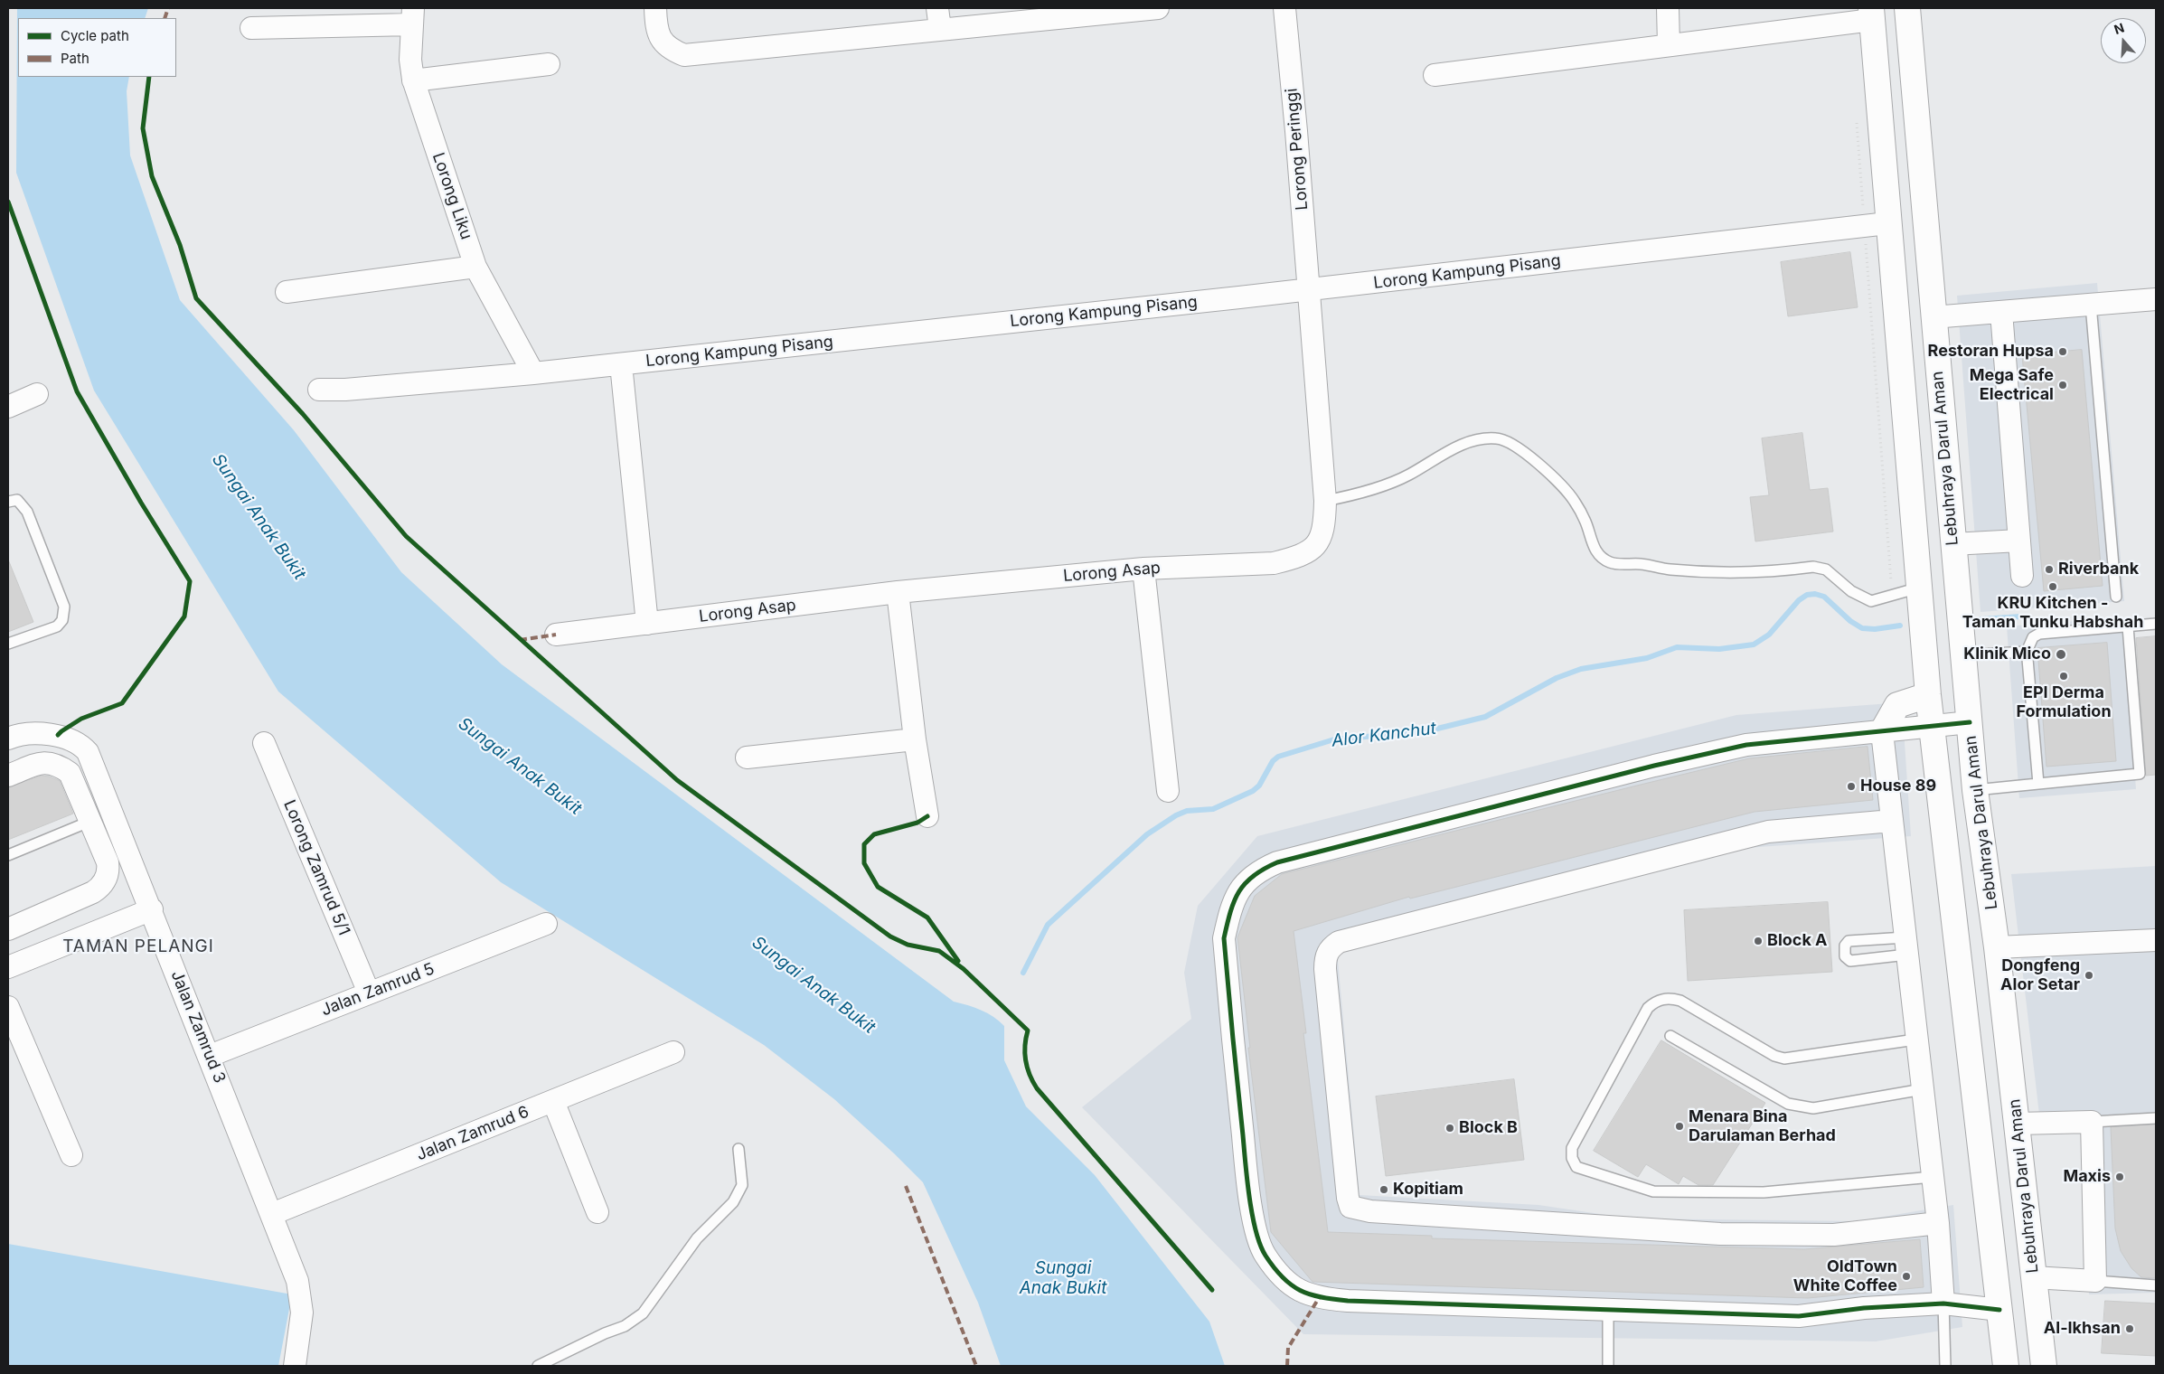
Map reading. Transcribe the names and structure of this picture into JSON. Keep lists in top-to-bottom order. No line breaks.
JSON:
{"streets":{"main road":["Lebuhraya Darul Aman"],"street":["Lorong Peringgi","Lorong Liku","Lorong Kampung Pisang","Lorong Asap","Lorong Zamrud 5/1","Jalan Zamrud 5","Jalan Zamrud 3","Jalan Zamrud 6"]},"crossings":[["Lorong Peringgi","Lorong Kampung Pisang"],["Lorong Peringgi","Lorong Asap"],["Lorong Liku","Lorong Kampung Pisang"],["Lorong Kampung Pisang","Lorong Asap"],["Lorong Zamrud 5/1","Jalan Zamrud 5"],["Jalan Zamrud 5","Jalan Zamrud 3"],["Jalan Zamrud 3","Jalan Zamrud 6"]],"districts":["TAMAN PELANGI"],"water":["Sungai Anak Bukit","Alor Kanchut"],"places":["Restoran Hupsa","Mega Safe Electrical","Riverbank","KRU Kitchen - Taman Tunku Habshah","Klinik Mico","EPI Derma Formulation","House 89","Block A","Dongfeng Alor Setar","Menara Bina Darulaman Berhad","Block B","Maxis","Kopitiam","OldTown White Coffee","Al-Ikhsan"],"legend":["Cycle path","Path"],"north":"top"}
